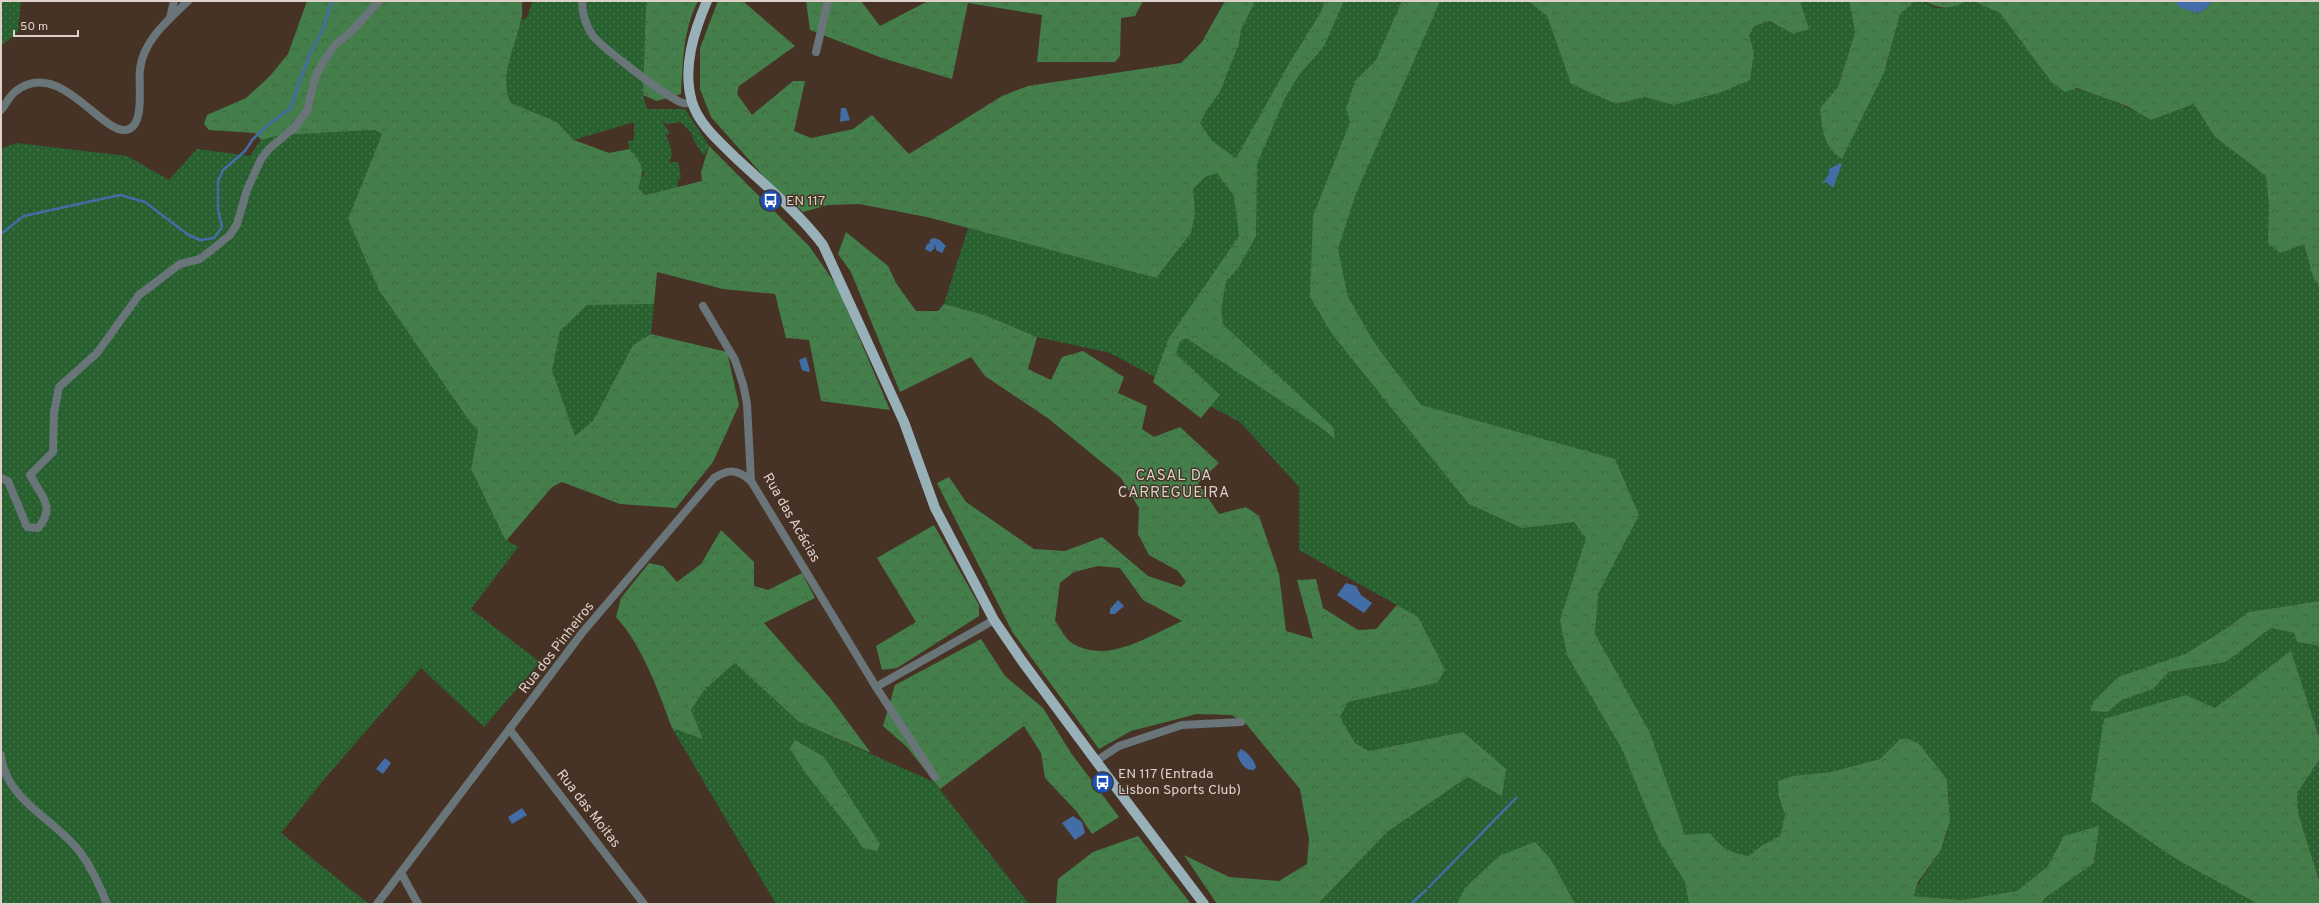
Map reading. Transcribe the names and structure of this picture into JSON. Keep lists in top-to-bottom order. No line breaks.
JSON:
{"streets":{"street":["Rua das Acácias","Rua dos Pinheiros","Rua das Moitas"]},"crossings":[["Rua das Acácias","Rua dos Pinheiros"],["Rua dos Pinheiros","Rua das Moitas"]],"districts":["CASAL DA CARREGUEIRA"],"places":{"bus stop":["EN 117","EN 117 (Entrada Lisbon Sports Club)"]},"scale_bar":"50 m"}
